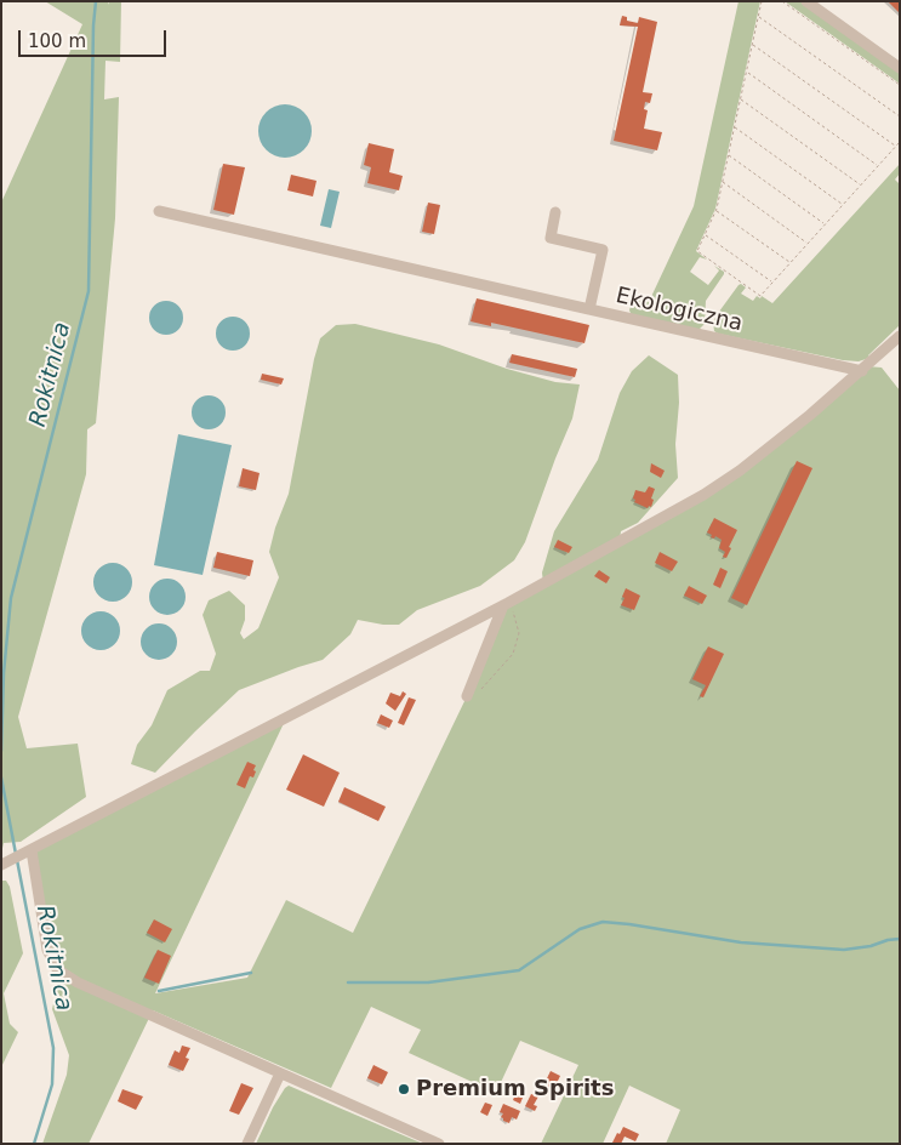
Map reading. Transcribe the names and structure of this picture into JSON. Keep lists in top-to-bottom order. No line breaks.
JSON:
{"streets":{"street":["Ekologiczna"]},"water":["Rokitnica"],"places":["Premium Spirits"],"scale_bar":"100 m"}
